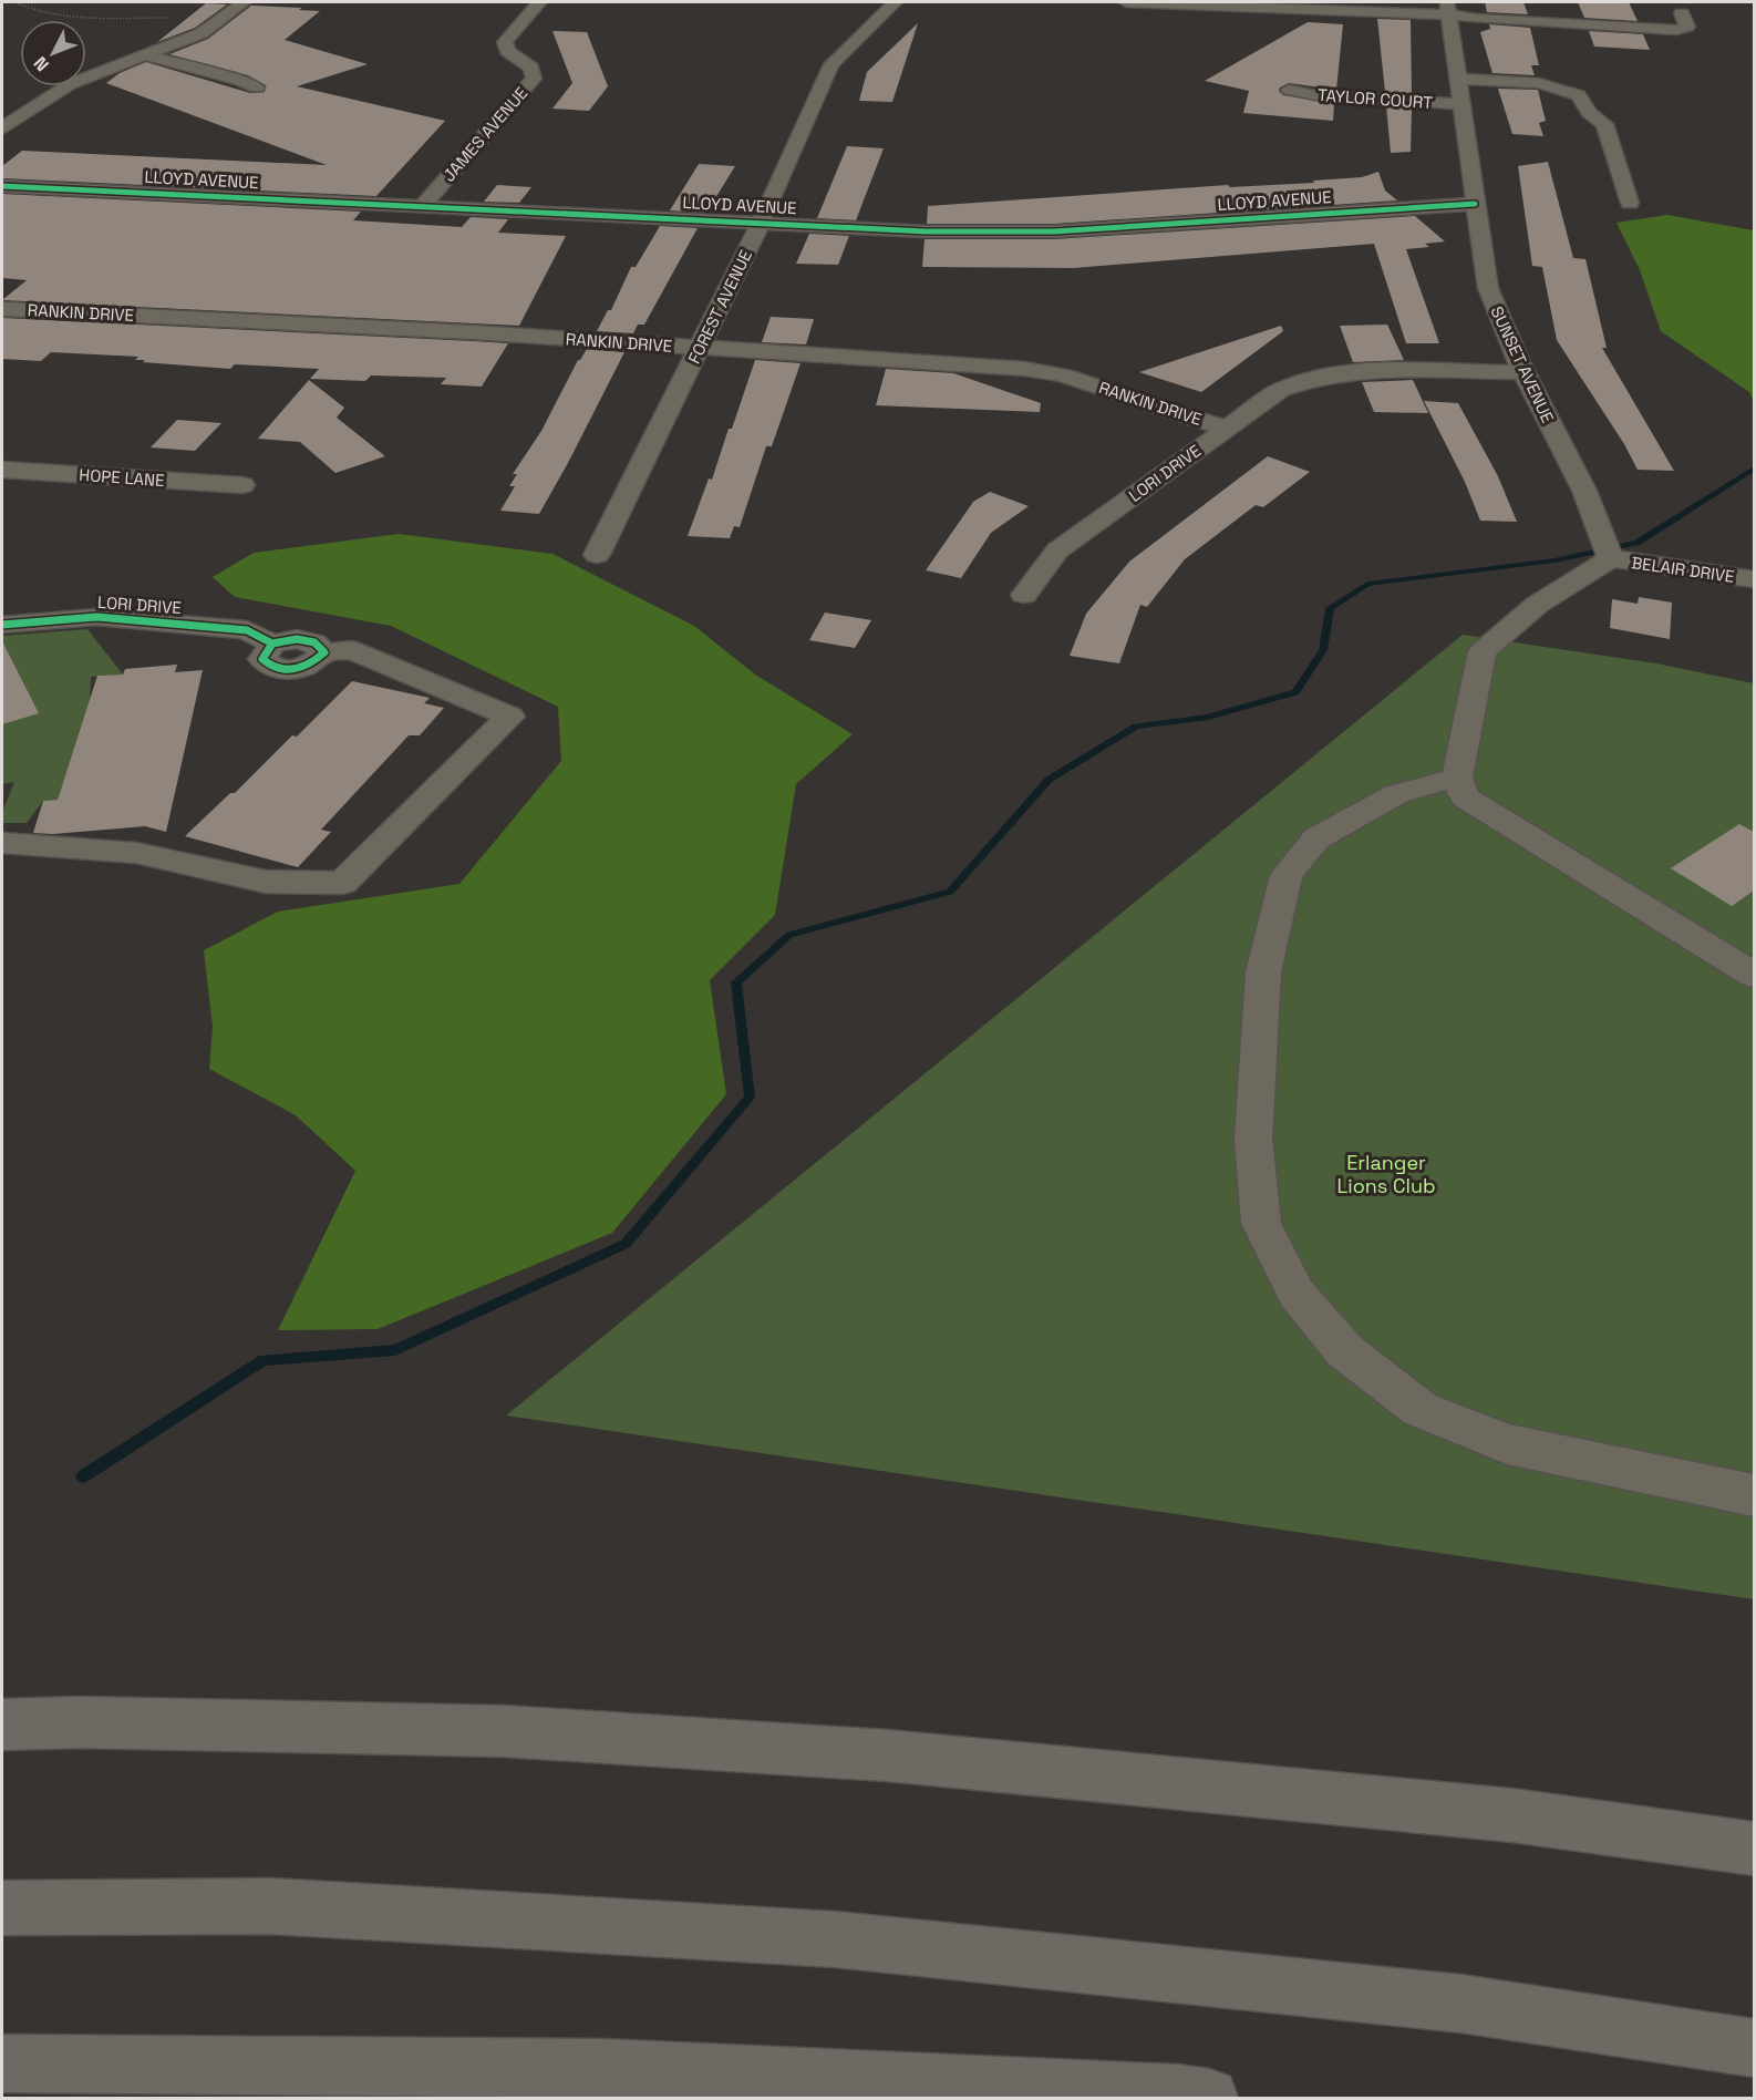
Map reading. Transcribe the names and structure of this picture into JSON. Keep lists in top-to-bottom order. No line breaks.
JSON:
{"streets":{"street":["TAYLOR COURT","JAMES AVENUE","LLOYD AVENUE","FOREST AVENUE","RANKIN DRIVE","SUNSET AVENUE","LORI DRIVE","HOPE LANE","BELAIR DRIVE"]},"crossings":[["TAYLOR COURT","SUNSET AVENUE"],["JAMES AVENUE","LLOYD AVENUE"],["LLOYD AVENUE","FOREST AVENUE"],["LLOYD AVENUE","SUNSET AVENUE"],["FOREST AVENUE","RANKIN DRIVE"],["RANKIN DRIVE","LORI DRIVE"],["SUNSET AVENUE","LORI DRIVE"],["SUNSET AVENUE","BELAIR DRIVE"]],"parks":["Erlanger Lions Club"],"north":"bottom left"}
